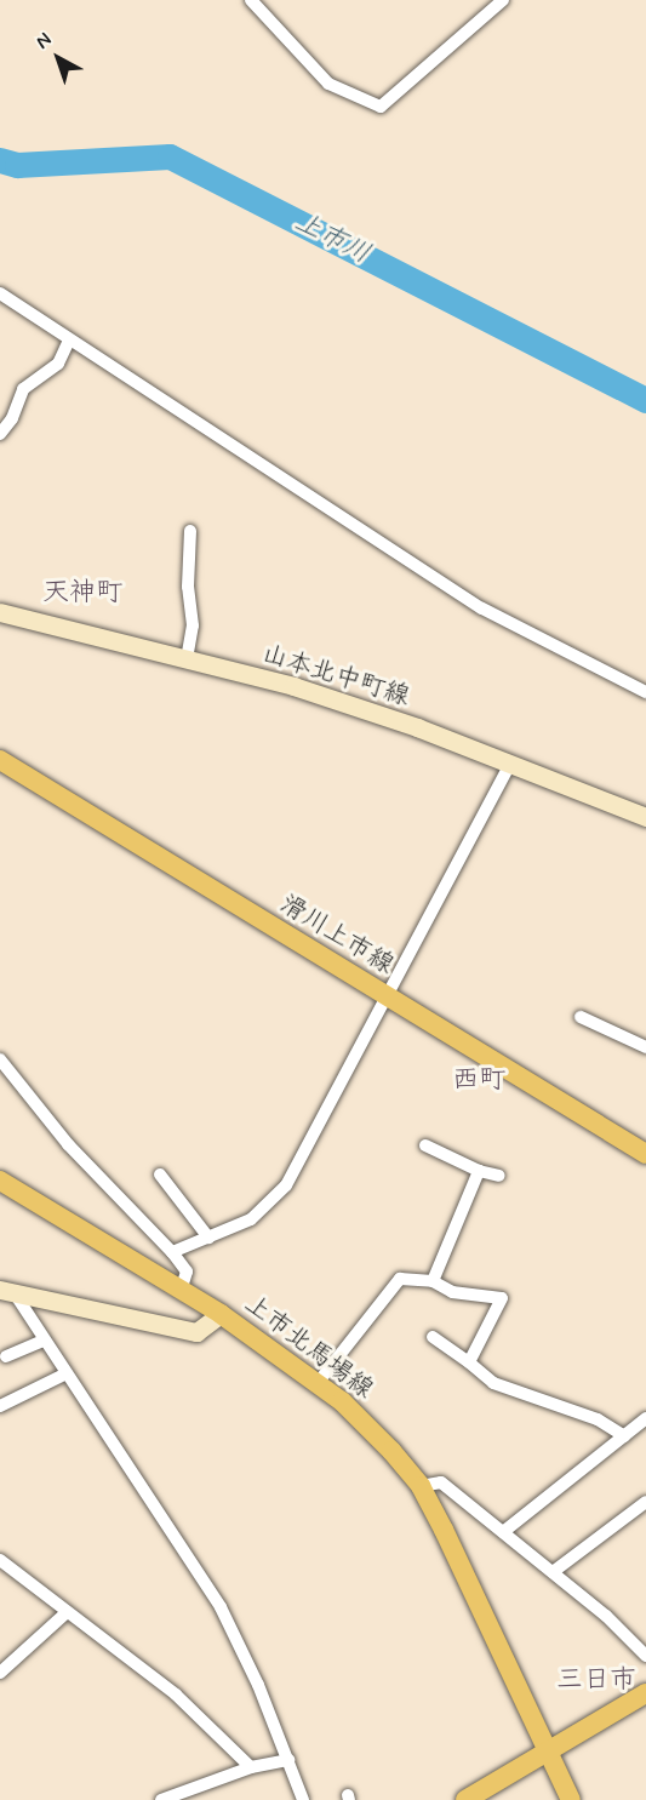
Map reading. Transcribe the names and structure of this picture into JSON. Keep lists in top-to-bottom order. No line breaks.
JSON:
{"streets":{"main road":["山本北中町線","滑川上市線","上市北馬場線"]},"districts":["天神町","西町","三日市"],"water":["上市川"],"north":"top left"}
